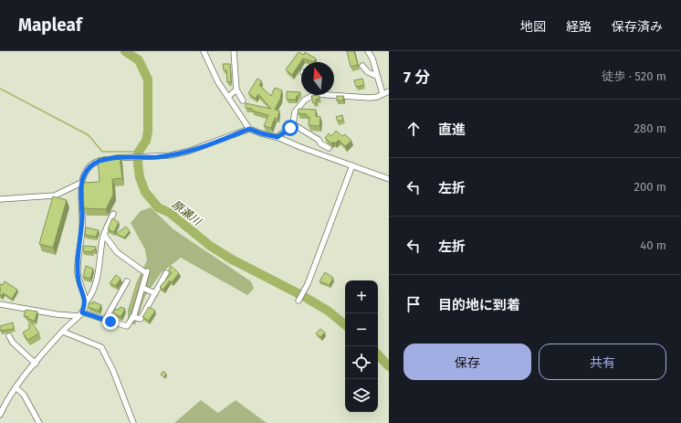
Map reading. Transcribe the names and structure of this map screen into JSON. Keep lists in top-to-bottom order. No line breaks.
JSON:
{"water":["原瀬川"],"north":"top","page":{"header":"Mapleaf","nav":["地図","経路","保存済み"],"heading":["7 分","徒歩 · 520 m"],"list":[["直進","280 m"],["左折","200 m"],["左折","40 m"],"目的地に到着"],"map_buttons":["+","−"],"buttons":["保存","共有"]}}
